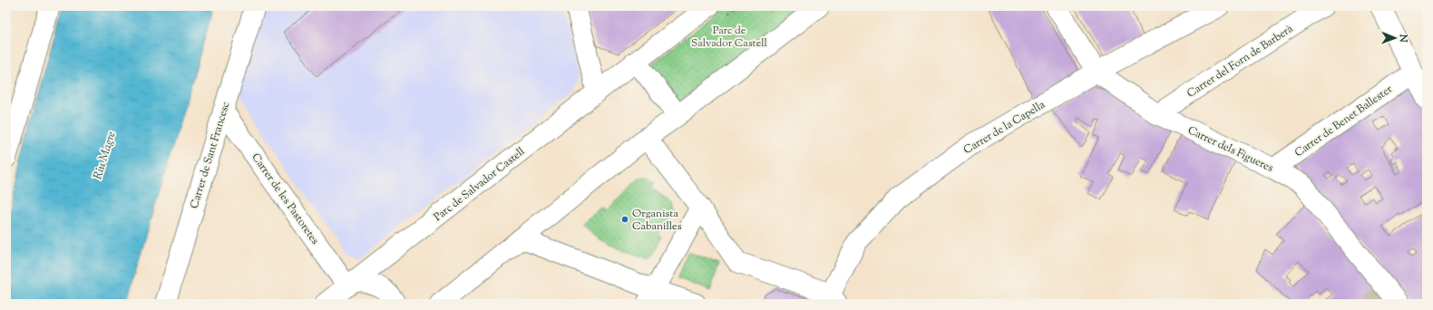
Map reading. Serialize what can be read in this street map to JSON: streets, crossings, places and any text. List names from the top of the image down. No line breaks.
{"streets":{"street":["Carrer del Forn de Barberà","Carrer de Benet Ballester","Carrer de la Capella","Carrer dels Figueres","Carrer de Sant Francesc","Parc de Salvador Castell","Carrer de les Pastoretes"]},"crossings":[["Carrer del Forn de Barberà","Carrer dels Figueres"],["Carrer de Benet Ballester","Carrer dels Figueres"],["Carrer de la Capella","Carrer dels Figueres"],["Carrer de Sant Francesc","Carrer de les Pastoretes"],["Parc de Salvador Castell","Carrer de les Pastoretes"]],"water":["Riu Magre"],"parks":["Parc de Salvador Castell"],"places":["Organista Cabanilles"],"north":"right"}
